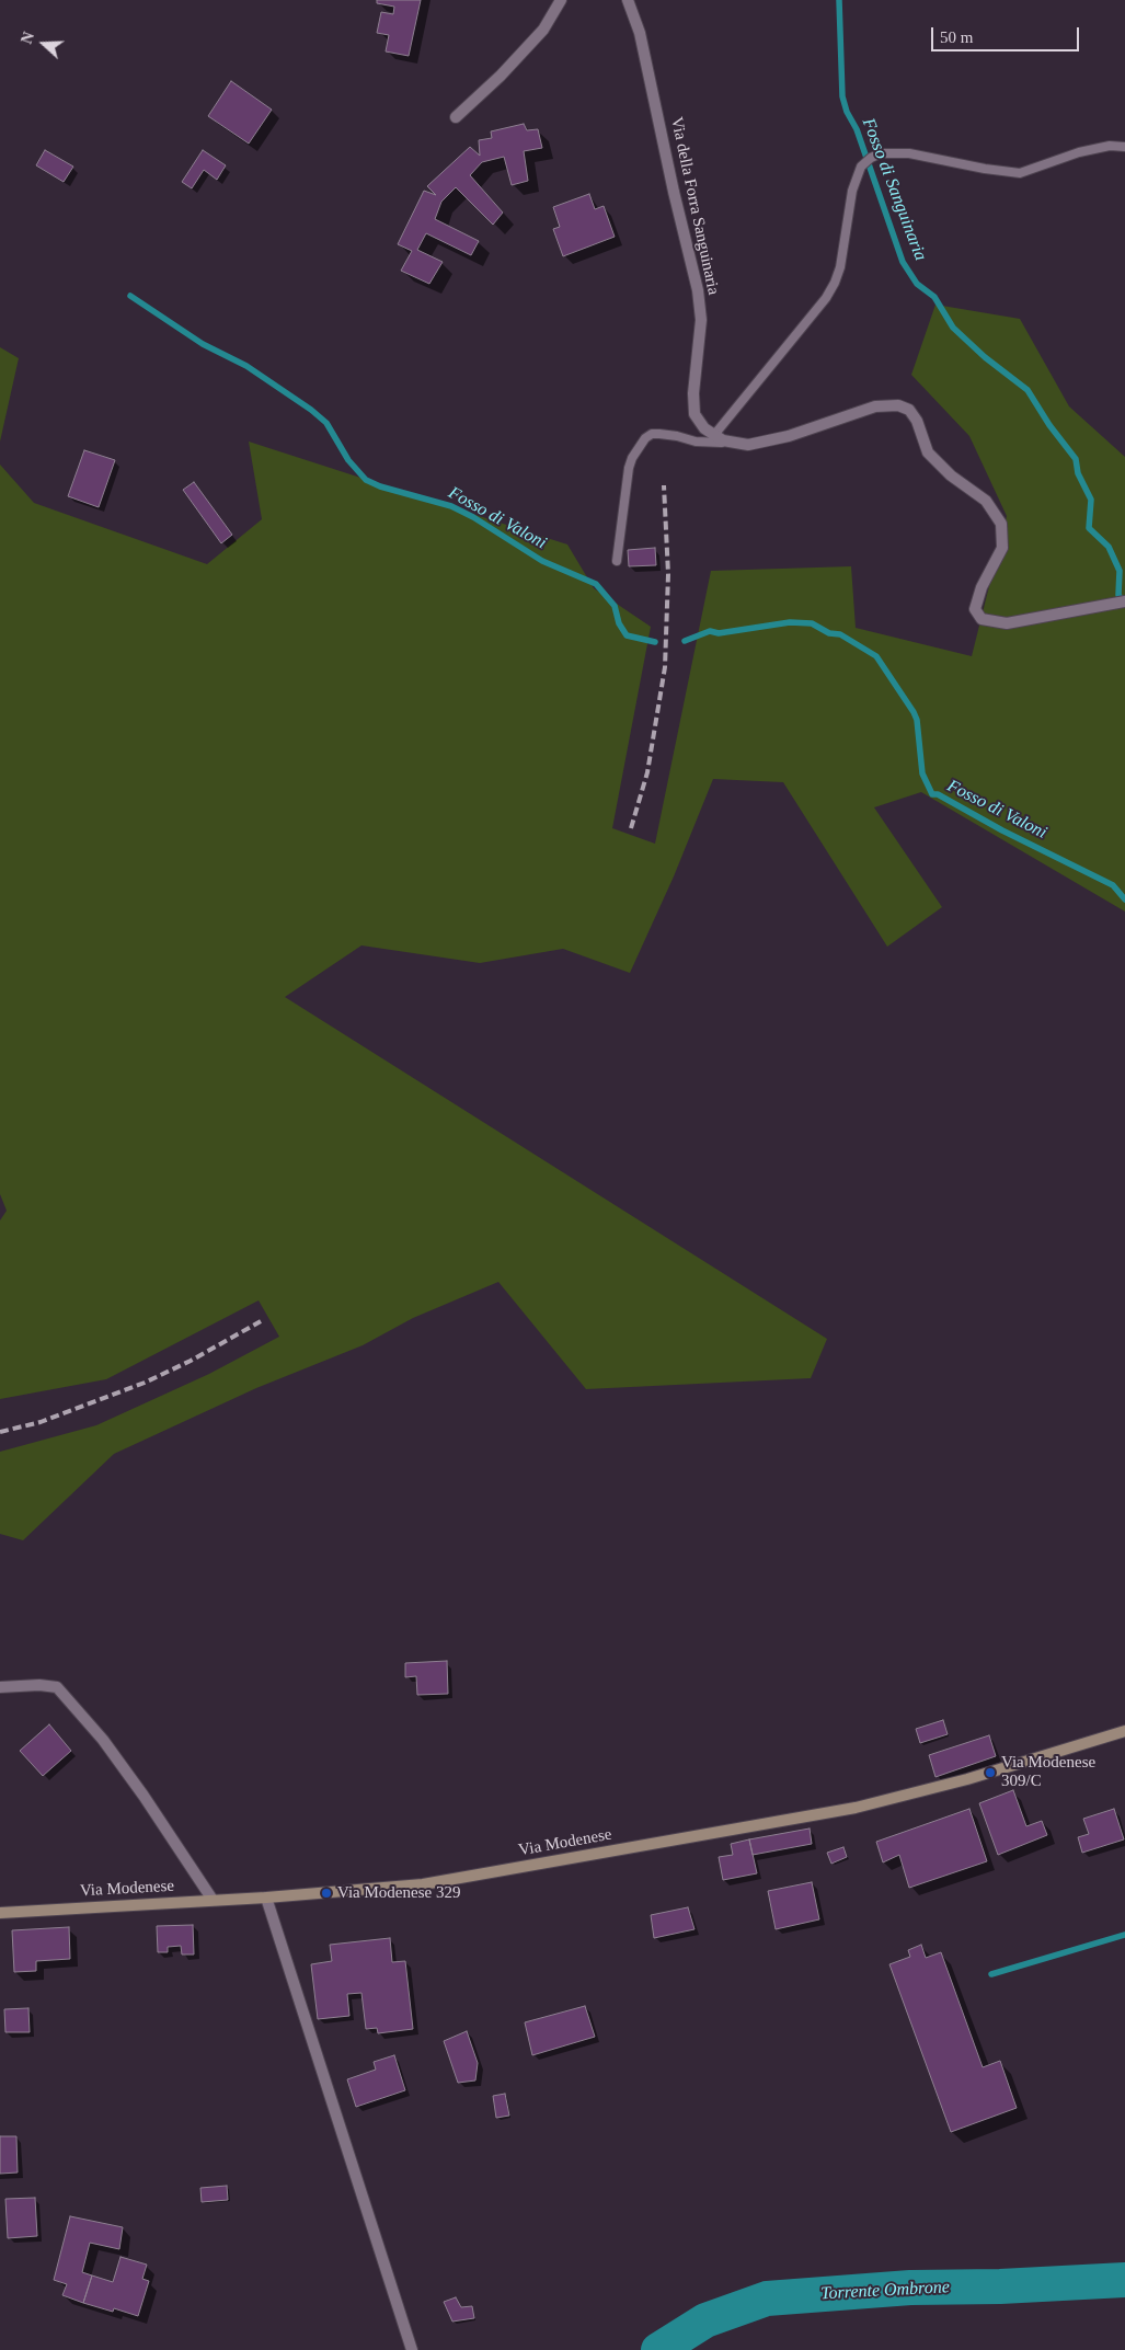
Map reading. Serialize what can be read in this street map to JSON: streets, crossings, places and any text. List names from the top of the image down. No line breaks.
{"streets":{"street":["Via della Forra Sanguinaria","Via Modenese"]},"water":["Fosso di Sanguinaria","Fosso di Valoni","Torrente Ombrone"],"places":["Via Modenese 309/C","Via Modenese 329"],"scale_bar":"50 m","north":"left"}
